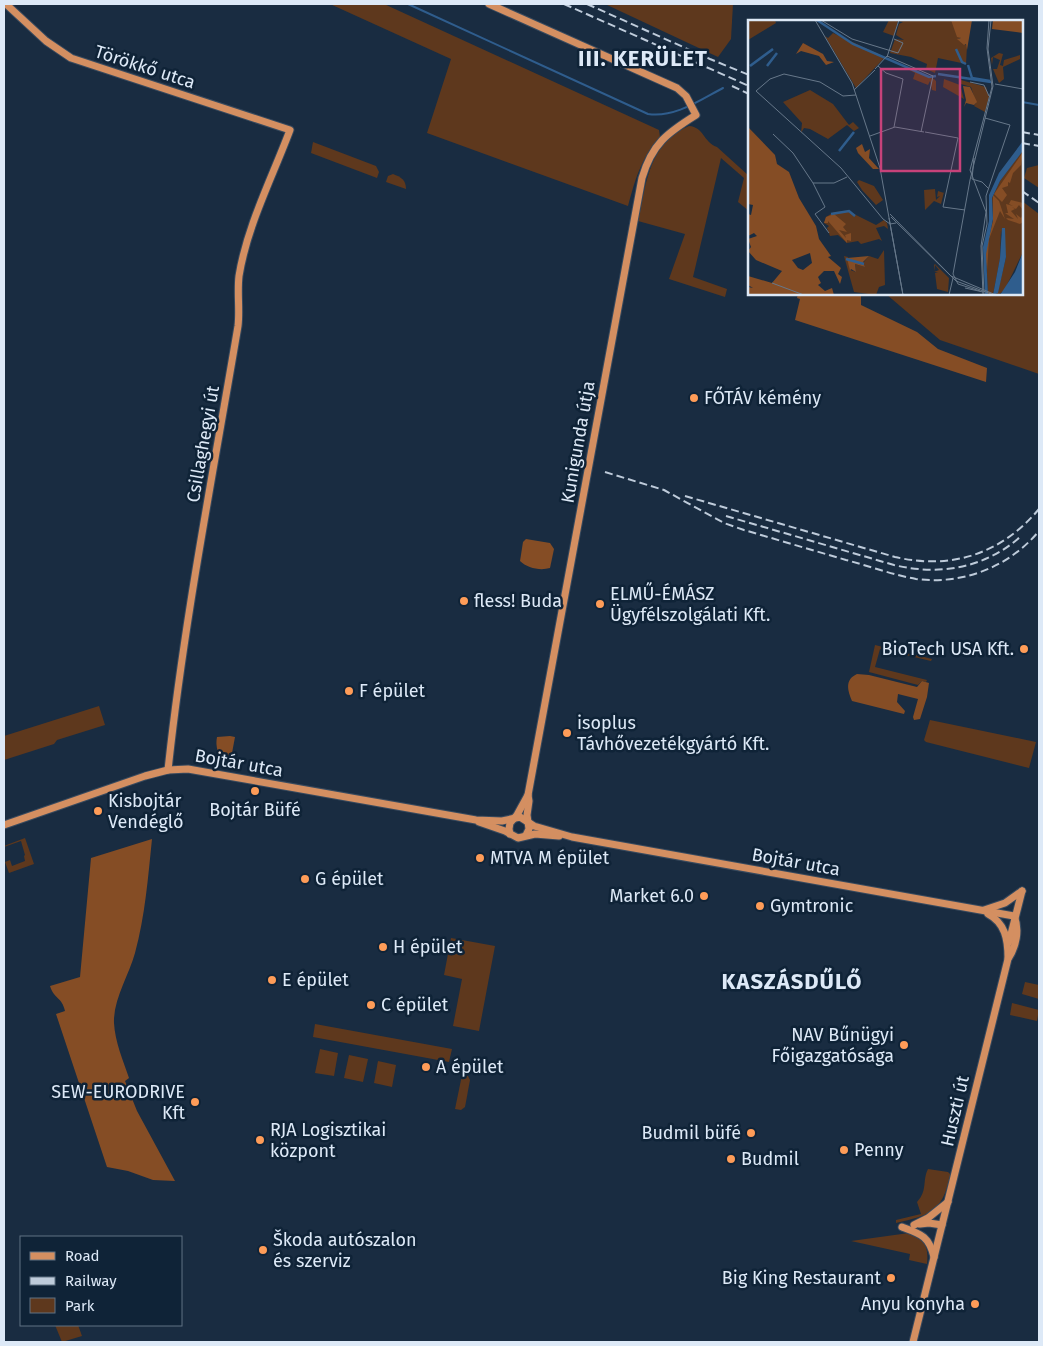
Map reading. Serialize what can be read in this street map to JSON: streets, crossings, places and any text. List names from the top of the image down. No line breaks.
{"streets":{"street":["Törökkő utca","Kunigunda útja","Csillaghegyi út","Bojtár utca","Huszti út"]},"crossings":[["Törökkő utca","Csillaghegyi út"],["Kunigunda útja","Bojtár utca"],["Csillaghegyi út","Bojtár utca"],["Bojtár utca","Huszti út"]],"districts":["III. KERÜLET","KASZÁSDŰLŐ"],"places":["FŐTÁV kémény","fless! Buda","ELMŰ-ÉMÁSZ Ügyfélszolgálati Kft.","BioTech USA Kft.","F épület","isoplus Távhővezetékgyártó Kft.","Bojtár Büfé","Kisbojtár Vendéglő","MTVA M épület","G épület","Market 6.0","Gymtronic","H épület","E épület","C épület","NAV Bűnügyi Főigazgatósága","A épület","SEW-EURODRIVE Kft","Budmil büfé","RJA Logisztikai központ","Penny","Budmil","Škoda autószalon és szerviz","Big King Restaurant","Anyu konyha"],"legend":["Road","Railway","Park"]}
